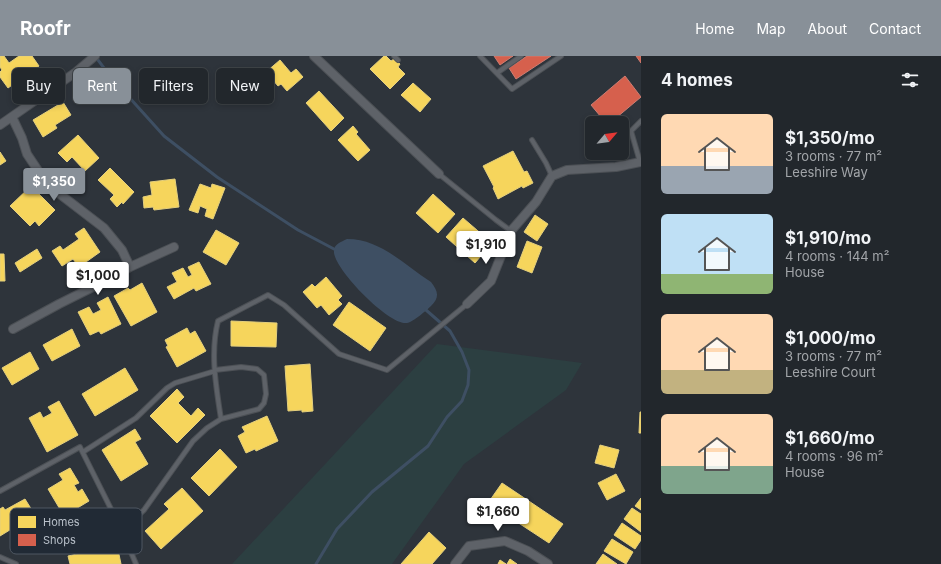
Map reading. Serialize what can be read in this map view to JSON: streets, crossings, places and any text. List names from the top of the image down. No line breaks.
{"legend":["Homes","Shops"],"north":"top right","page":{"header":"Roofr","nav":["Home","Map","About","Contact"],"heading":"4 homes","chip":["Buy","Rent","Filters","New"],"list":[{"name":"$1,350/mo","note":"3 rooms · 77 m² · Leeshire Way"},{"name":"$1,910/mo","note":"4 rooms · 144 m² · House"},{"name":"$1,000/mo","note":"3 rooms · 77 m² · Leeshire Court"},{"name":"$1,660/mo","note":"4 rooms · 96 m² · House"}],"price":["$1,350","$1,910","$1,000","$1,660"]}}
